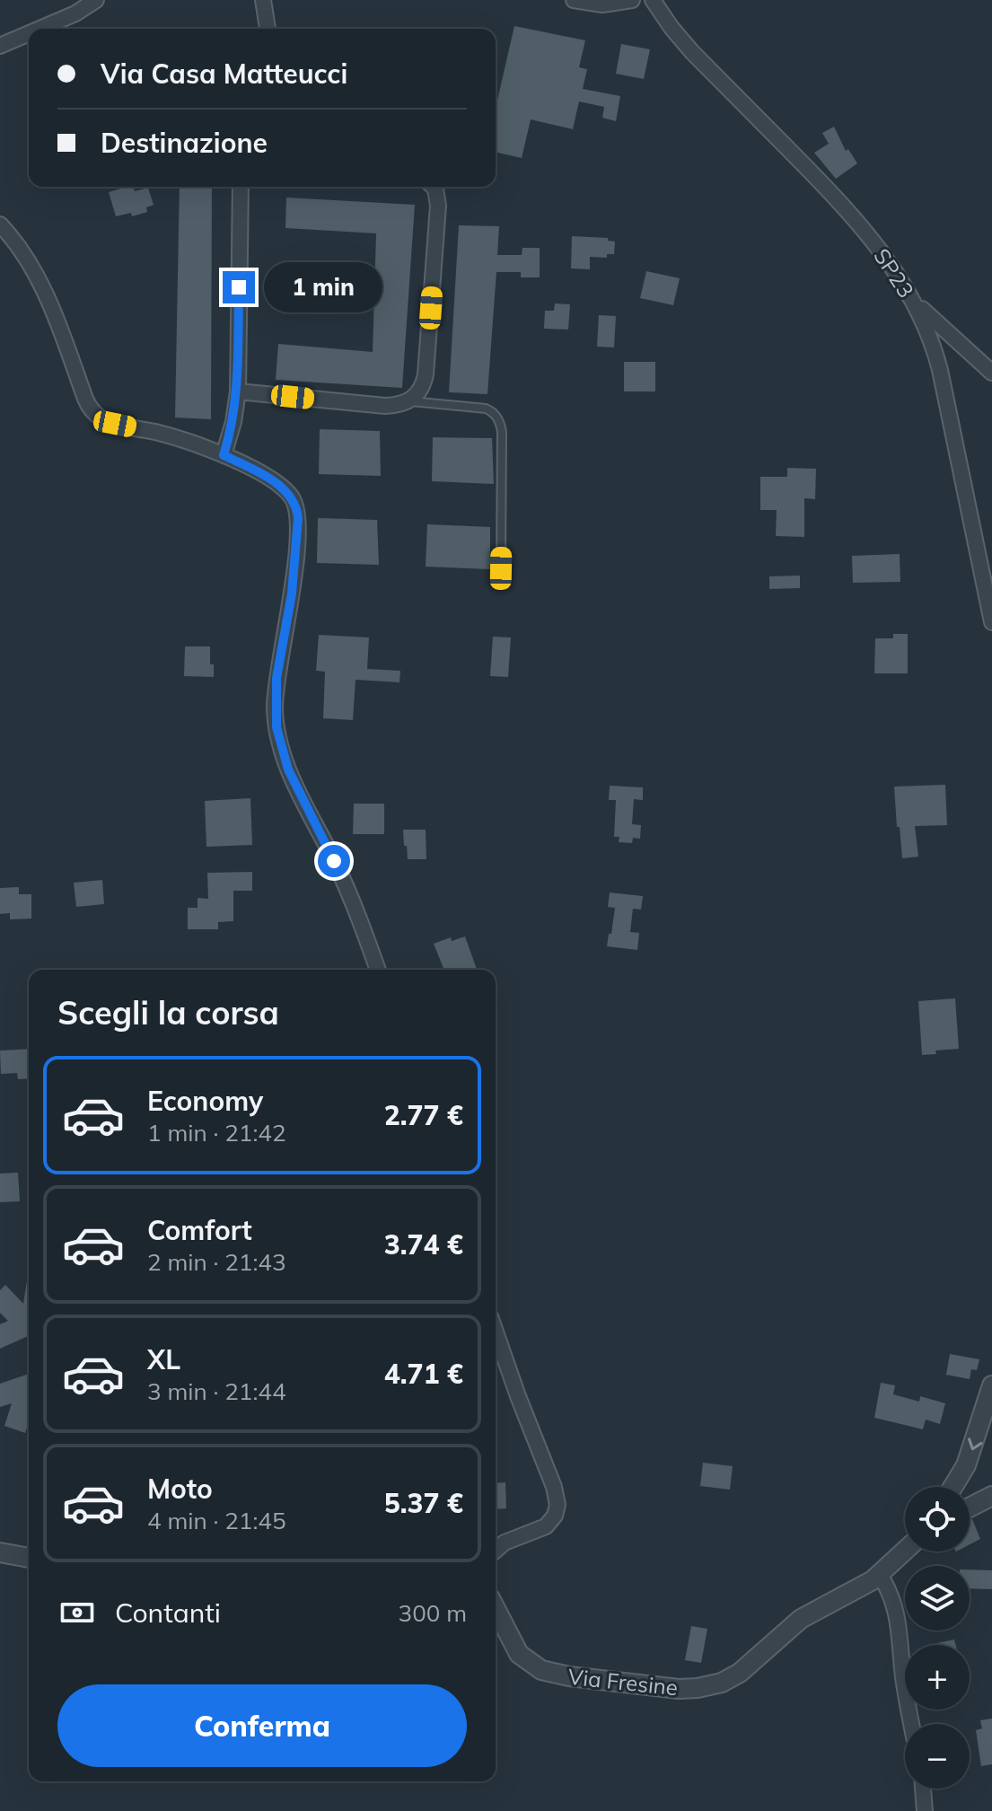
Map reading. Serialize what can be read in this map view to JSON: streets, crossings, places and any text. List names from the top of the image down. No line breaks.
{"streets":{"street":["SP23","Via Fresine"]},"page":{"banner":["Via Casa Matteucci","Destinazione"],"bubble":"1 min","heading":"Scegli la corsa","list":[{"name":"Economy","note":"1 min · 21:42","value":"2.77 €"},{"name":"Comfort","note":"2 min · 21:43","value":"3.74 €"},{"name":"XL","note":"3 min · 21:44","value":"4.71 €"},{"name":"Moto","note":"4 min · 21:45","value":"5.37 €"}],"map_buttons":["+","−"],"pay":["Contanti","300 m"],"buttons":"Conferma"}}
